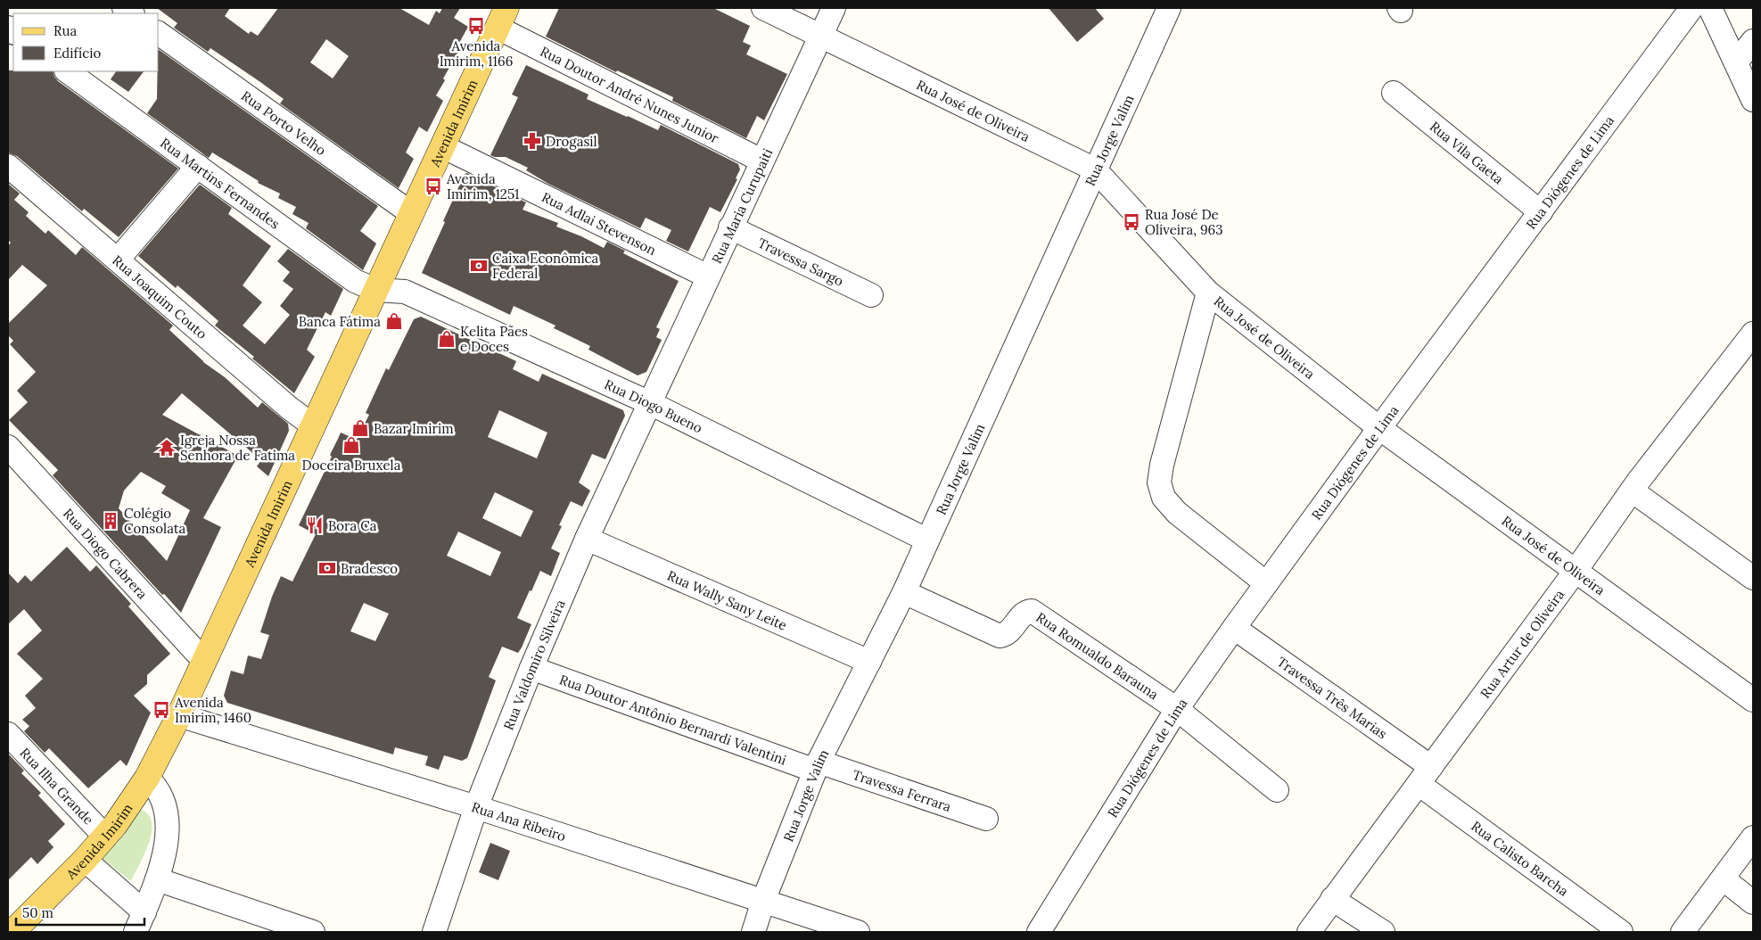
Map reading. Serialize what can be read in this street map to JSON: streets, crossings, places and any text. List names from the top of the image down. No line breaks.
{"streets":{"main road":["Avenida Imirim"],"street":["Rua Doutor André Nunes Junior","Rua José de Oliveira","Rua Porto Velho","Rua Jorge Valim","Rua Vila Gaeta","Rua Diógenes de Lima","Rua Martins Fernandes","Rua Maria Curupaiti","Rua Adlai Stevenson","Travessa Sargo","Rua Joaquim Couto","Rua Diogo Bueno","Rua Diogo Cabrera","Rua Wally Sany Leite","Rua Artur de Oliveira","Rua Romualdo Barauna","Rua Valdomiro Silveira","Travessa Três Marias","Rua Doutor Antônio Bernardi Valentini","Rua Ilha Grande","Travessa Ferrara","Rua Ana Ribeiro","Rua Calisto Barcha"]},"crossings":[["Rua Doutor André Nunes Junior","Avenida Imirim"],["Rua Doutor André Nunes Junior","Rua Maria Curupaiti"],["Rua José de Oliveira","Rua Jorge Valim"],["Rua José de Oliveira","Rua Diógenes de Lima"],["Rua José de Oliveira","Rua Maria Curupaiti"],["Rua José de Oliveira","Rua Artur de Oliveira"],["Avenida Imirim","Rua Porto Velho"],["Avenida Imirim","Rua Martins Fernandes"],["Avenida Imirim","Rua Adlai Stevenson"],["Avenida Imirim","Rua Joaquim Couto"],["Avenida Imirim","Rua Diogo Bueno"],["Avenida Imirim","Rua Diogo Cabrera"],["Avenida Imirim","Rua Ilha Grande"],["Avenida Imirim","Rua Ana Ribeiro"],["Rua Jorge Valim","Rua Diogo Bueno"],["Rua Jorge Valim","Rua Wally Sany Leite"],["Rua Jorge Valim","Rua Romualdo Barauna"],["Rua Jorge Valim","Rua Doutor Antônio Bernardi Valentini"],["Rua Jorge Valim","Travessa Ferrara"],["Rua Jorge Valim","Rua Ana Ribeiro"],["Rua Vila Gaeta","Rua Diógenes de Lima"],["Rua Diógenes de Lima","Rua Romualdo Barauna"],["Rua Diógenes de Lima","Travessa Três Marias"],["Rua Martins Fernandes","Rua Diogo Bueno"],["Rua Maria Curupaiti","Rua Adlai Stevenson"],["Rua Maria Curupaiti","Travessa Sargo"],["Rua Maria Curupaiti","Rua Diogo Bueno"],["Rua Maria Curupaiti","Rua Valdomiro Silveira"],["Rua Diogo Bueno","Rua Valdomiro Silveira"],["Rua Wally Sany Leite","Rua Valdomiro Silveira"],["Rua Artur de Oliveira","Travessa Três Marias"],["Rua Artur de Oliveira","Rua Calisto Barcha"],["Rua Valdomiro Silveira","Rua Doutor Antônio Bernardi Valentini"],["Rua Valdomiro Silveira","Rua Ana Ribeiro"],["Travessa Três Marias","Rua Calisto Barcha"],["Rua Doutor Antônio Bernardi Valentini","Travessa Ferrara"]],"places":{"bus stop":["Avenida Imirim, 1166","Avenida Imirim, 1251","Rua José De Oliveira, 963","Avenida Imirim, 1460"],"pharmacy":["Drogasil"],"bank":["Caixa Econômica Federal","Bradesco"],"shop":["Banca Fátima","Kelita Pães e Doces","Bazar Imirim","Doceira Bruxela"],"temple":["Igreja Nossa Senhora de Fatima"],"building":["Colégio Consolata"],"restaurant":["Bora Ca"]},"legend":["Rua","Edifício"],"scale_bar":"50 m"}
